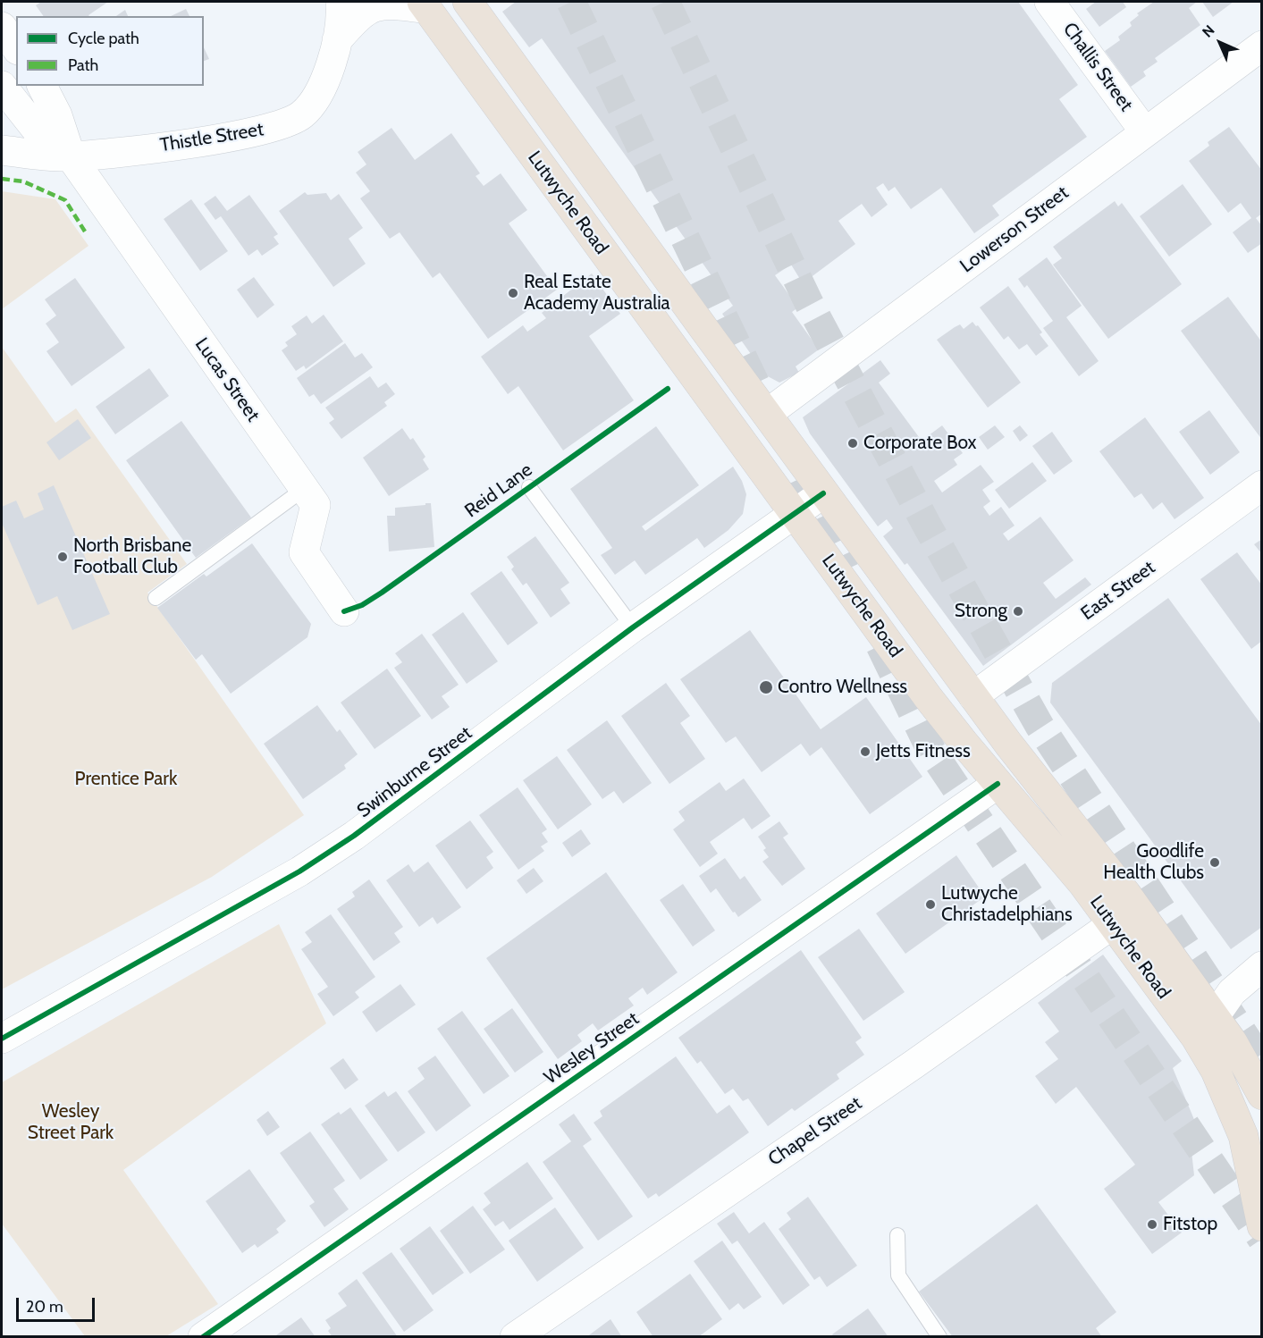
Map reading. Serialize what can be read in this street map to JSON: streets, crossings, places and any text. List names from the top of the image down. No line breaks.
{"streets":{"highway":["Lutwyche Road"],"street":["Challis Street","Thistle Street","Lowerson Street","Lucas Street","East Street","Swinburne Street","Wesley Street","Chapel Street"],"lane":["Reid Lane"]},"crossings":[["Challis Street","Lowerson Street"],["Thistle Street","Lucas Street"],["Lutwyche Road","Lowerson Street"],["Lutwyche Road","East Street"],["Lutwyche Road","Swinburne Street"],["Lutwyche Road","Wesley Street"],["Lutwyche Road","Chapel Street"],["Reid Lane","Swinburne Street"]],"parks":["Prentice Park","Wesley Street Park"],"places":["Real Estate Academy Australia","Corporate Box","North Brisbane Football Club","Strong","Contro Wellness","Jetts Fitness","Goodlife Health Clubs","Lutwyche Christadelphians","Fitstop"],"legend":["Cycle path","Path"],"scale_bar":"20 m","north":"top left"}
